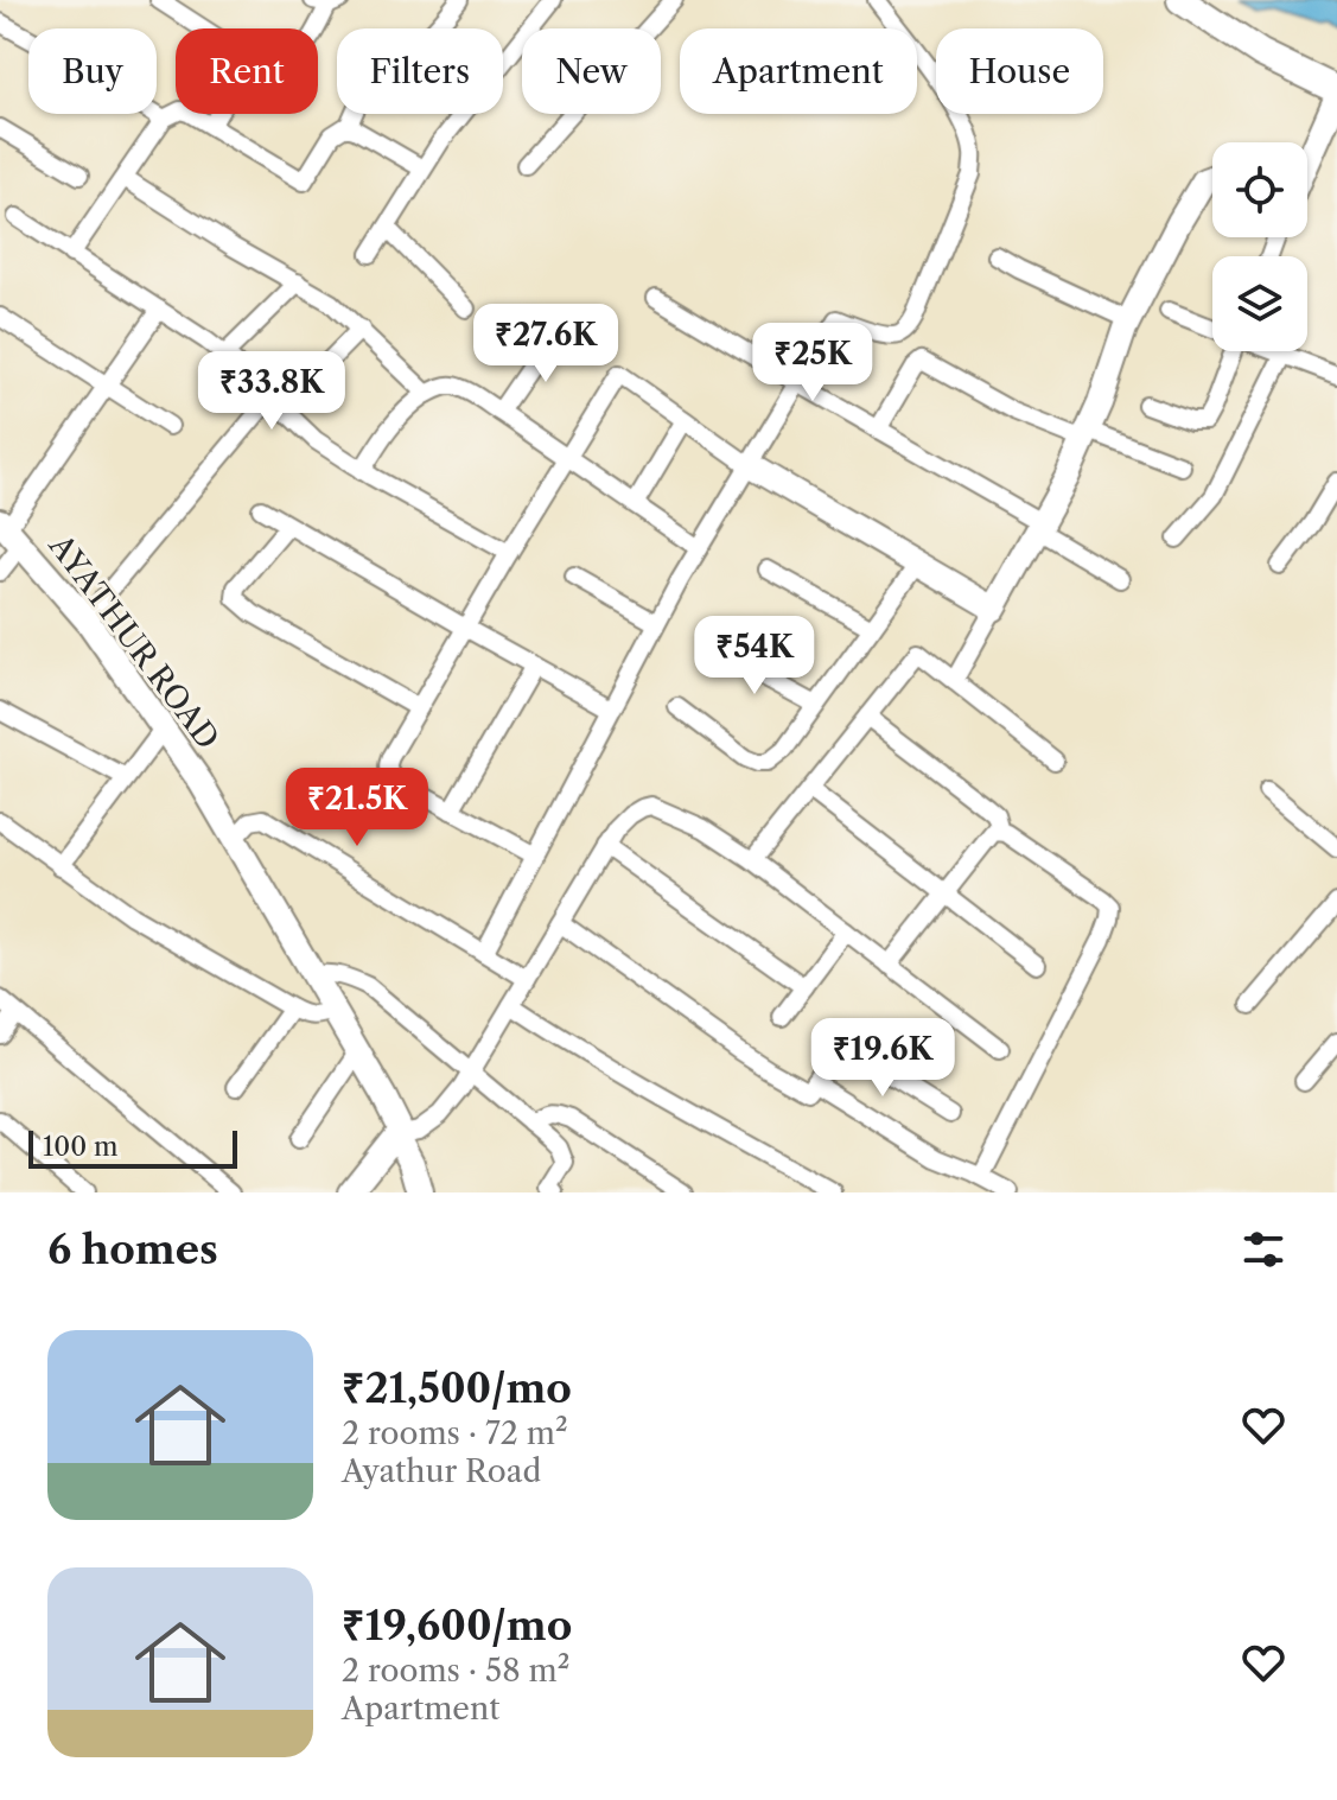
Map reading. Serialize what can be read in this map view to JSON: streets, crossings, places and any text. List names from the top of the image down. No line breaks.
{"streets":{"street":["AYATHUR ROAD"]},"scale_bar":"100 m","page":{"chip":["Buy","Rent","Filters","New","Apartment","House"],"price":["₹27.6K","₹25K","₹33.8K","₹54K","₹21.5K","₹19.6K"],"scale":"100 m","heading":"6 homes","list":[{"name":"₹21,500/mo","note":"2 rooms · 72 m² · Ayathur Road"},{"name":"₹19,600/mo","note":"2 rooms · 58 m² · Apartment"}]}}
